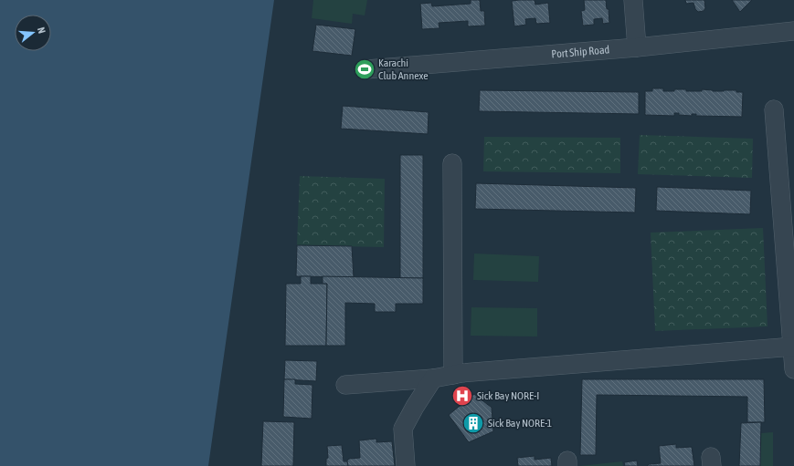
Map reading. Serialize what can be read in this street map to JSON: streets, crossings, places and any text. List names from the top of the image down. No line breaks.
{"streets":{"street":["Port Ship Road"]},"places":{"sports":["Karachi Club Annexe"],"hospital":["Sick Bay NORE-I"],"building":["Sick Bay NORE-1"]},"north":"right"}
